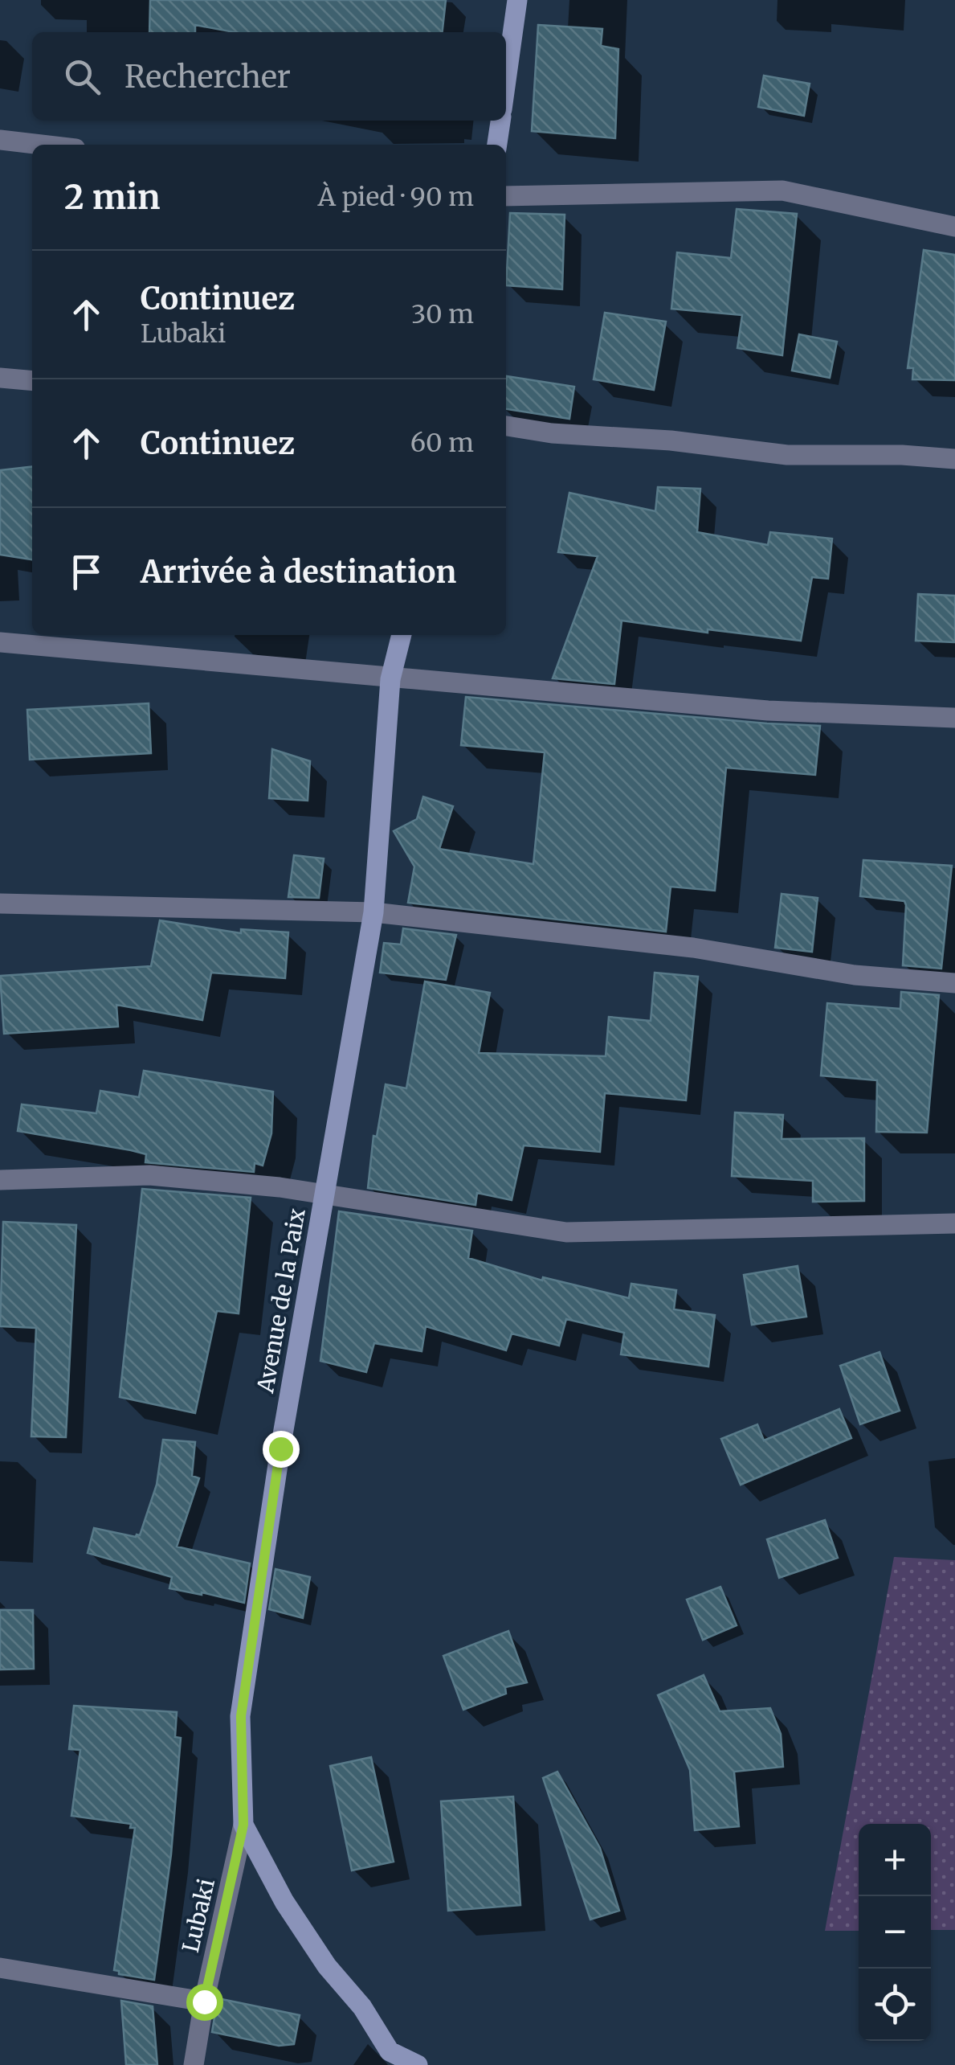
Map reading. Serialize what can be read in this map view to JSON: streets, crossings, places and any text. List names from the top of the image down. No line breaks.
{"streets":{"street":["Avenue de la Paix","Lubaki"]},"crossings":[["Avenue de la Paix","Lubaki"]],"page":{"search":"Rechercher","heading":["2 min","À pied · 90 m"],"list":[["Continuez","Lubaki","30 m"],["Continuez","60 m"],"Arrivée à destination"],"map_buttons":["+","−"]}}
